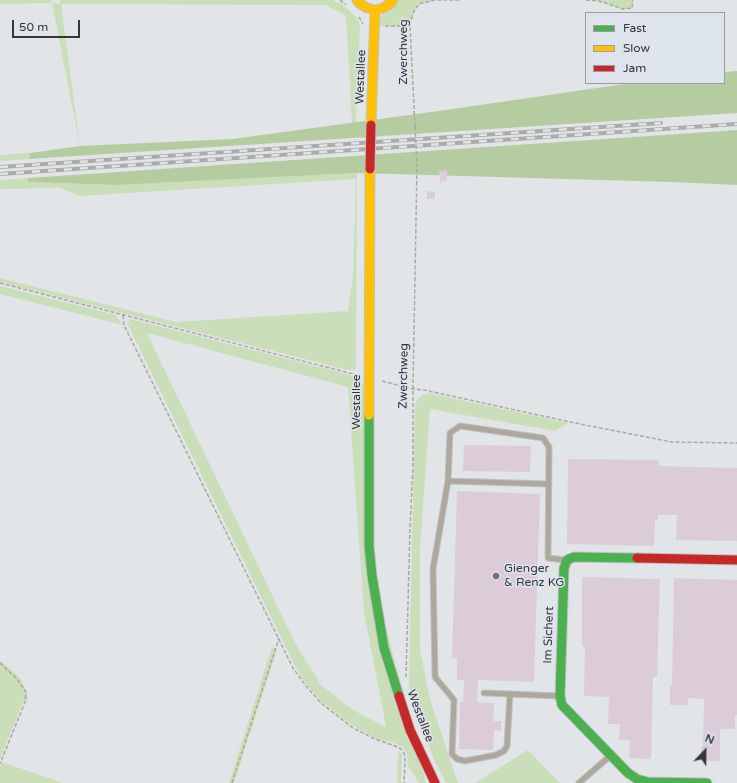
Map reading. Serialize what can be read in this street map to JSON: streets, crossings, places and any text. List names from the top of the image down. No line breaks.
{"streets":{"main road":["Westallee","Im Sichert"],"path":["Zwerchweg"]},"places":["Gienger & Renz KG"],"legend":["Fast","Slow","Jam"],"scale_bar":"50 m","north":"top"}
